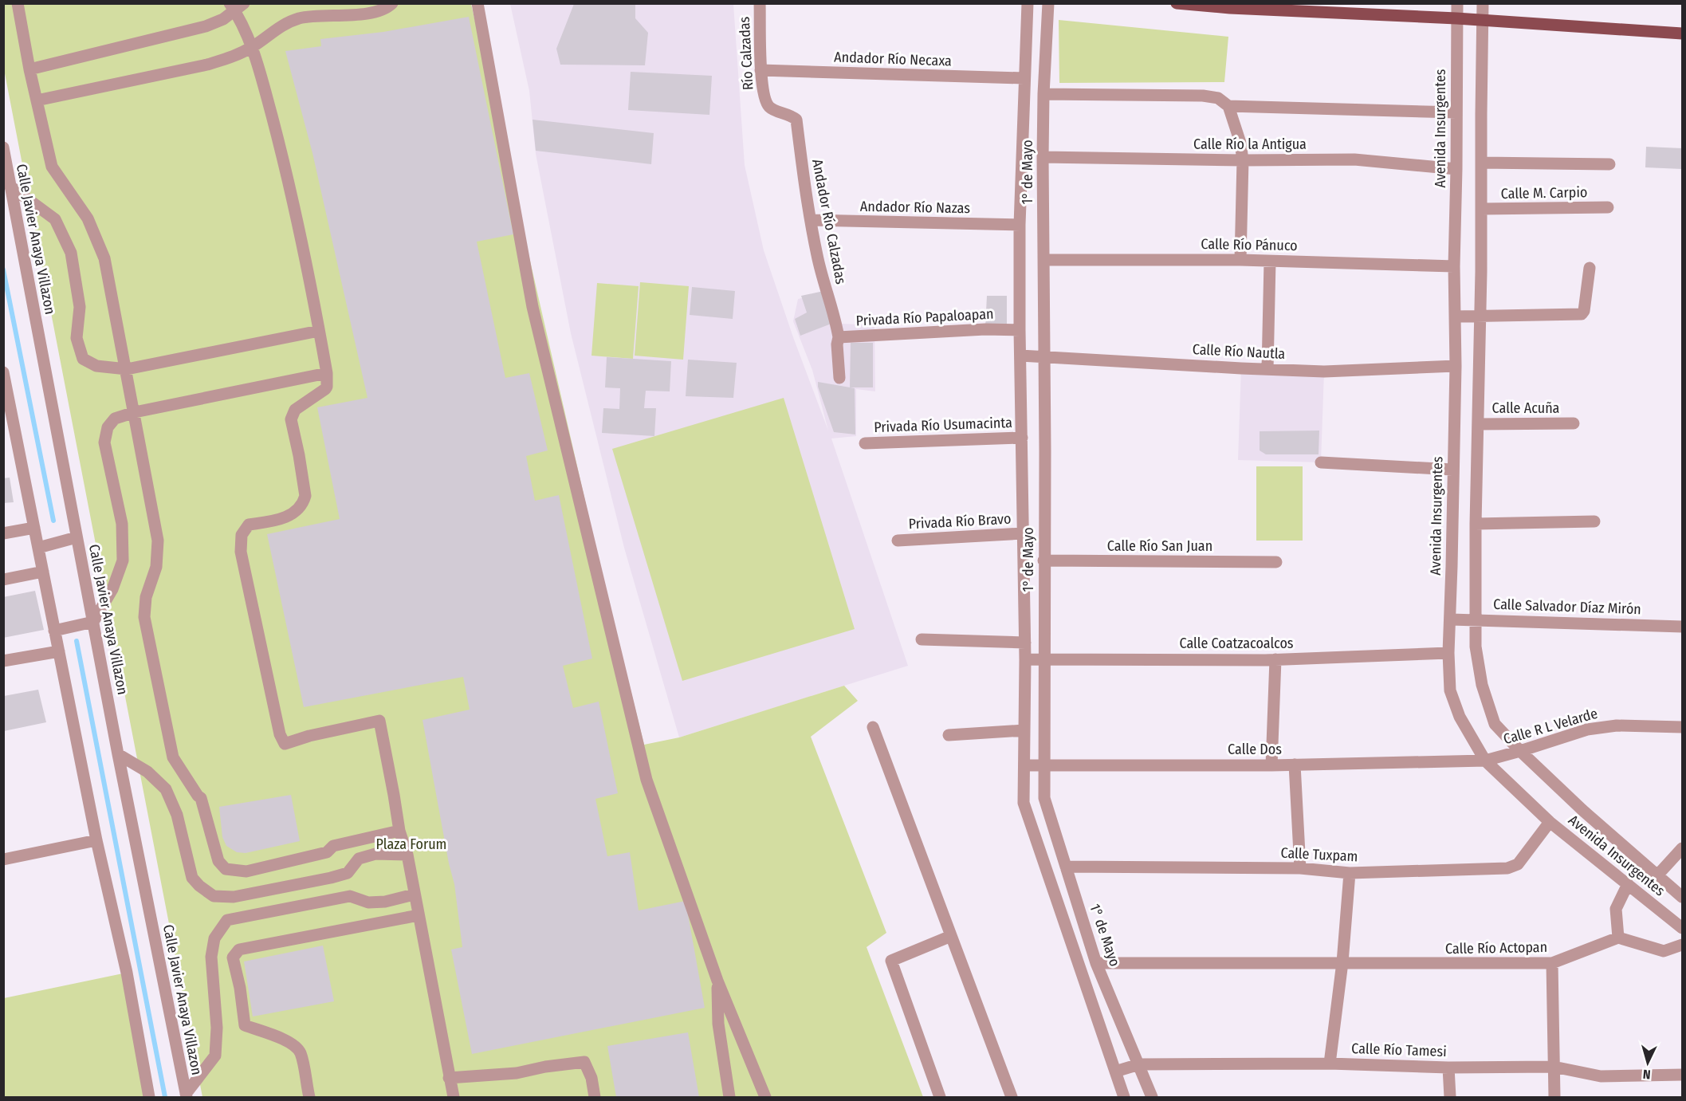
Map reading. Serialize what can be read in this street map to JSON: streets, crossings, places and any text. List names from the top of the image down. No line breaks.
{"streets":{"street":["Río Calzadas","Andador Río Necaxa","Avenida Insurgentes","Calle Río la Antigua","1° de Mayo","Calle M. Carpio","Andador Río Nazas","Andador Río Calzadas","Calle Javier Anaya Villazon","Calle Río Pánuco","Privada Río Papaloapan","Calle Río Nautla","Calle Acuña","Privada Río Usumacinta","Privada Río Bravo","Calle Río San Juan","Calle Salvador Díaz Mirón","Calle Coatzacoalcos","Calle R L Velarde","Calle Dos","Calle Tuxpam","Calle Río Actopan","Calle Río Tamesi"]},"crossings":[["Río Calzadas","Andador Río Necaxa"],["Río Calzadas","Andador Río Calzadas"],["Andador Río Necaxa","1° de Mayo"],["Avenida Insurgentes","Calle Río la Antigua"],["Avenida Insurgentes","Calle M. Carpio"],["Avenida Insurgentes","Calle Río Pánuco"],["Avenida Insurgentes","Calle Río Nautla"],["Avenida Insurgentes","Calle Acuña"],["Avenida Insurgentes","Calle Salvador Díaz Mirón"],["Avenida Insurgentes","Calle Coatzacoalcos"],["Avenida Insurgentes","Calle R L Velarde"],["Avenida Insurgentes","Calle Dos"],["Avenida Insurgentes","Calle Tuxpam"],["Calle Río la Antigua","1° de Mayo"],["1° de Mayo","Andador Río Nazas"],["1° de Mayo","Calle Río Pánuco"],["1° de Mayo","Privada Río Papaloapan"],["1° de Mayo","Calle Río Nautla"],["1° de Mayo","Privada Río Usumacinta"],["1° de Mayo","Privada Río Bravo"],["1° de Mayo","Calle Río San Juan"],["1° de Mayo","Calle Coatzacoalcos"],["1° de Mayo","Calle Dos"],["1° de Mayo","Calle Tuxpam"],["1° de Mayo","Calle Río Tamesi"],["Andador Río Nazas","Andador Río Calzadas"],["Andador Río Calzadas","Privada Río Papaloapan"],["Calle R L Velarde","Calle Dos"]],"parks":["Plaza Forum"],"north":"bottom"}
